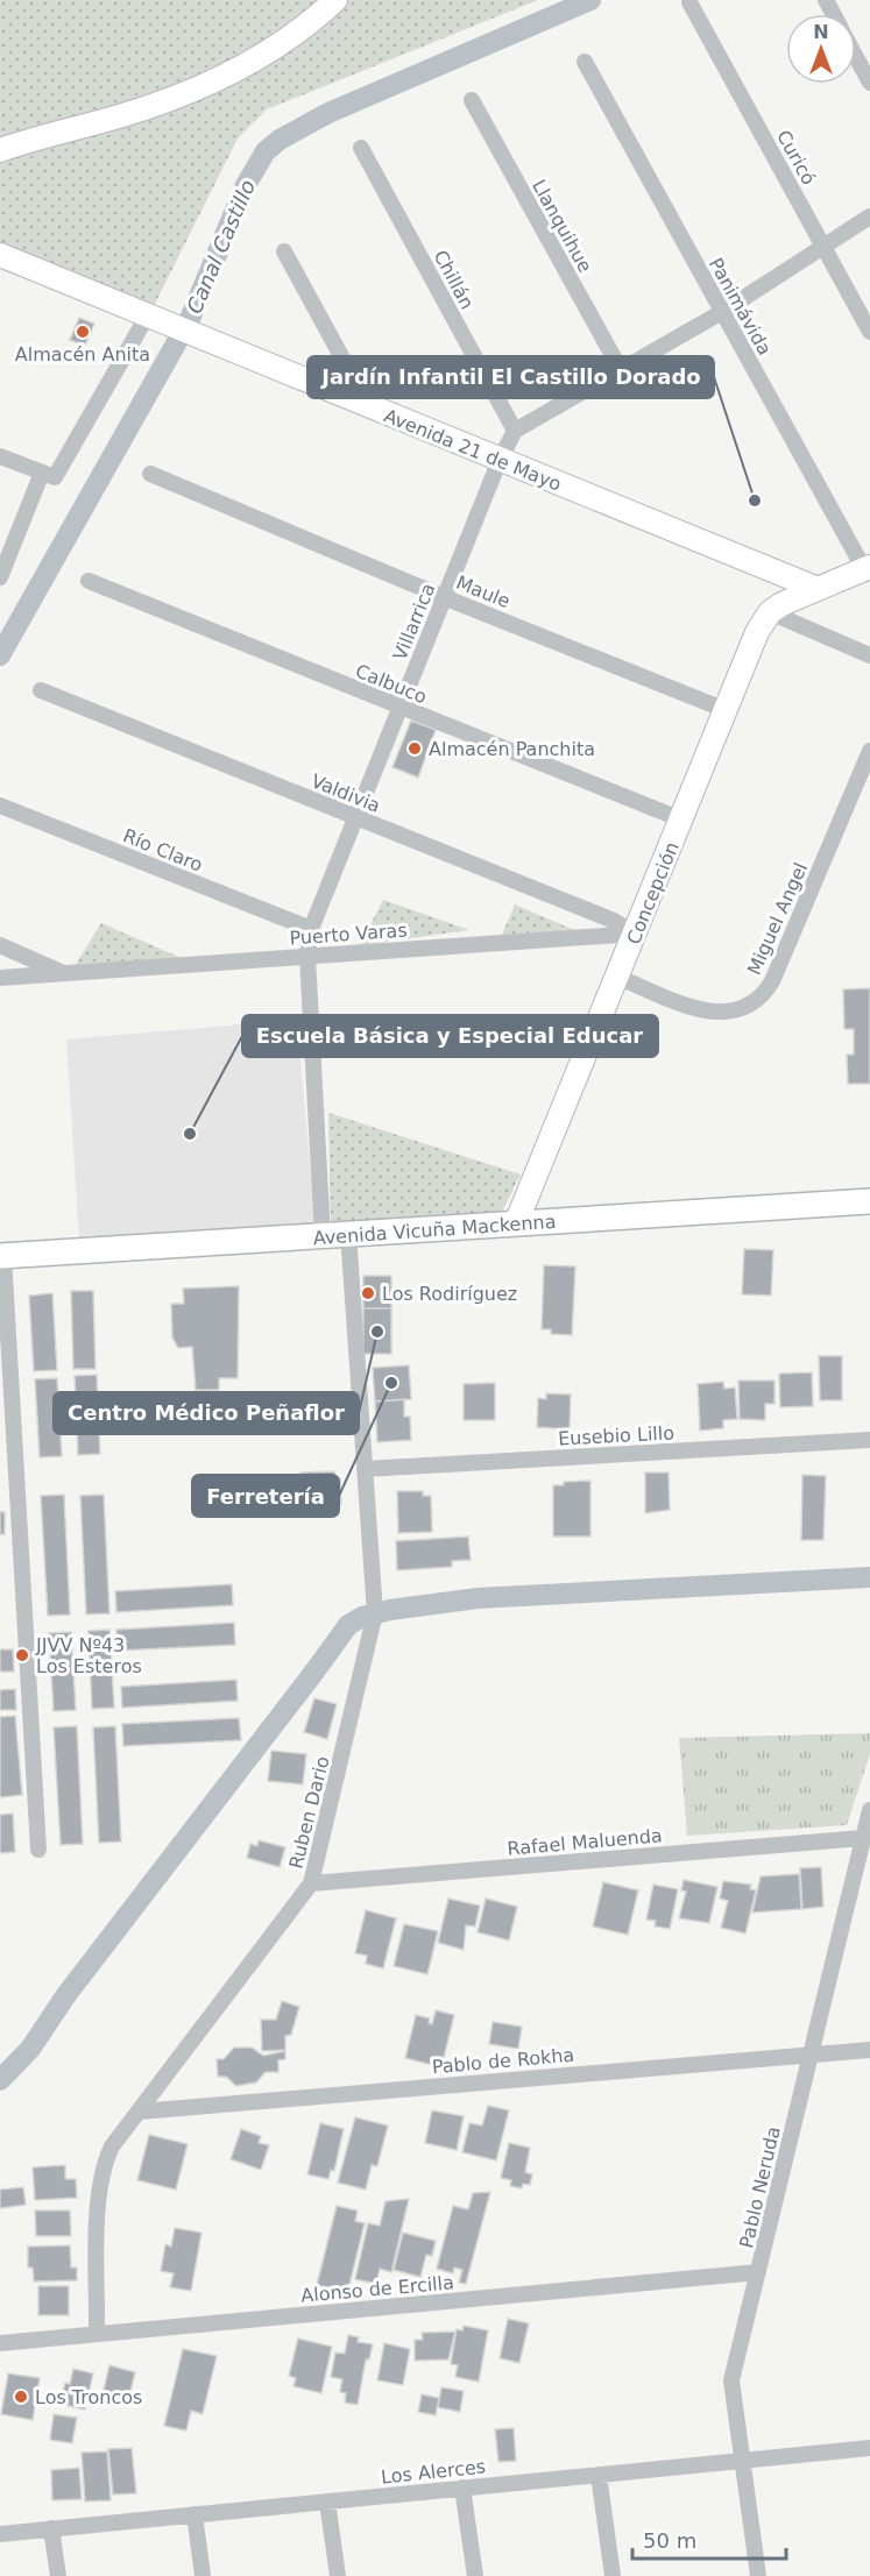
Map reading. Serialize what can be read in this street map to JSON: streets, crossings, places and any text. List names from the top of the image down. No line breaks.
{"streets":{"main road":["Avenida Vicuña Mackenna"],"street":["Curicó","Llanquihue","Chillán","Panimávida","Avenida 21 de Mayo","Maule","Villarrica","Calbuco","Valdivia","Río Claro","Concepción","Miguel Angel","Puerto Varas","Eusebio Lillo","Ruben Dario","Rafael Maluenda","Pablo de Rokha","Pablo Neruda","Alonso de Ercilla","Los Alerces"]},"crossings":[["Chillán","Villarrica"],["Avenida 21 de Mayo","Villarrica"],["Maule","Villarrica"],["Maule","Concepción"],["Villarrica","Calbuco"],["Villarrica","Valdivia"],["Villarrica","Río Claro"],["Villarrica","Puerto Varas"],["Villarrica","Avenida Vicuña Mackenna"],["Calbuco","Concepción"],["Valdivia","Concepción"],["Valdivia","Puerto Varas"],["Concepción","Miguel Angel"],["Concepción","Puerto Varas"],["Concepción","Avenida Vicuña Mackenna"],["Avenida Vicuña Mackenna","Ruben Dario"],["Eusebio Lillo","Ruben Dario"],["Ruben Dario","Rafael Maluenda"],["Ruben Dario","Pablo de Rokha"],["Ruben Dario","Alonso de Ercilla"],["Rafael Maluenda","Pablo Neruda"],["Pablo de Rokha","Pablo Neruda"],["Pablo Neruda","Alonso de Ercilla"],["Pablo Neruda","Los Alerces"]],"water":["Canal Castillo"],"places":["Almacén Anita","Jardín Infantil El Castillo Dorado","Almacén Panchita","Escuela Básica y Especial Educar","Los Rodiríguez","Centro Médico Peñaflor","Ferretería","JJVV Nº43 Los Esteros","Los Troncos"],"scale_bar":"50 m","north":"top"}
